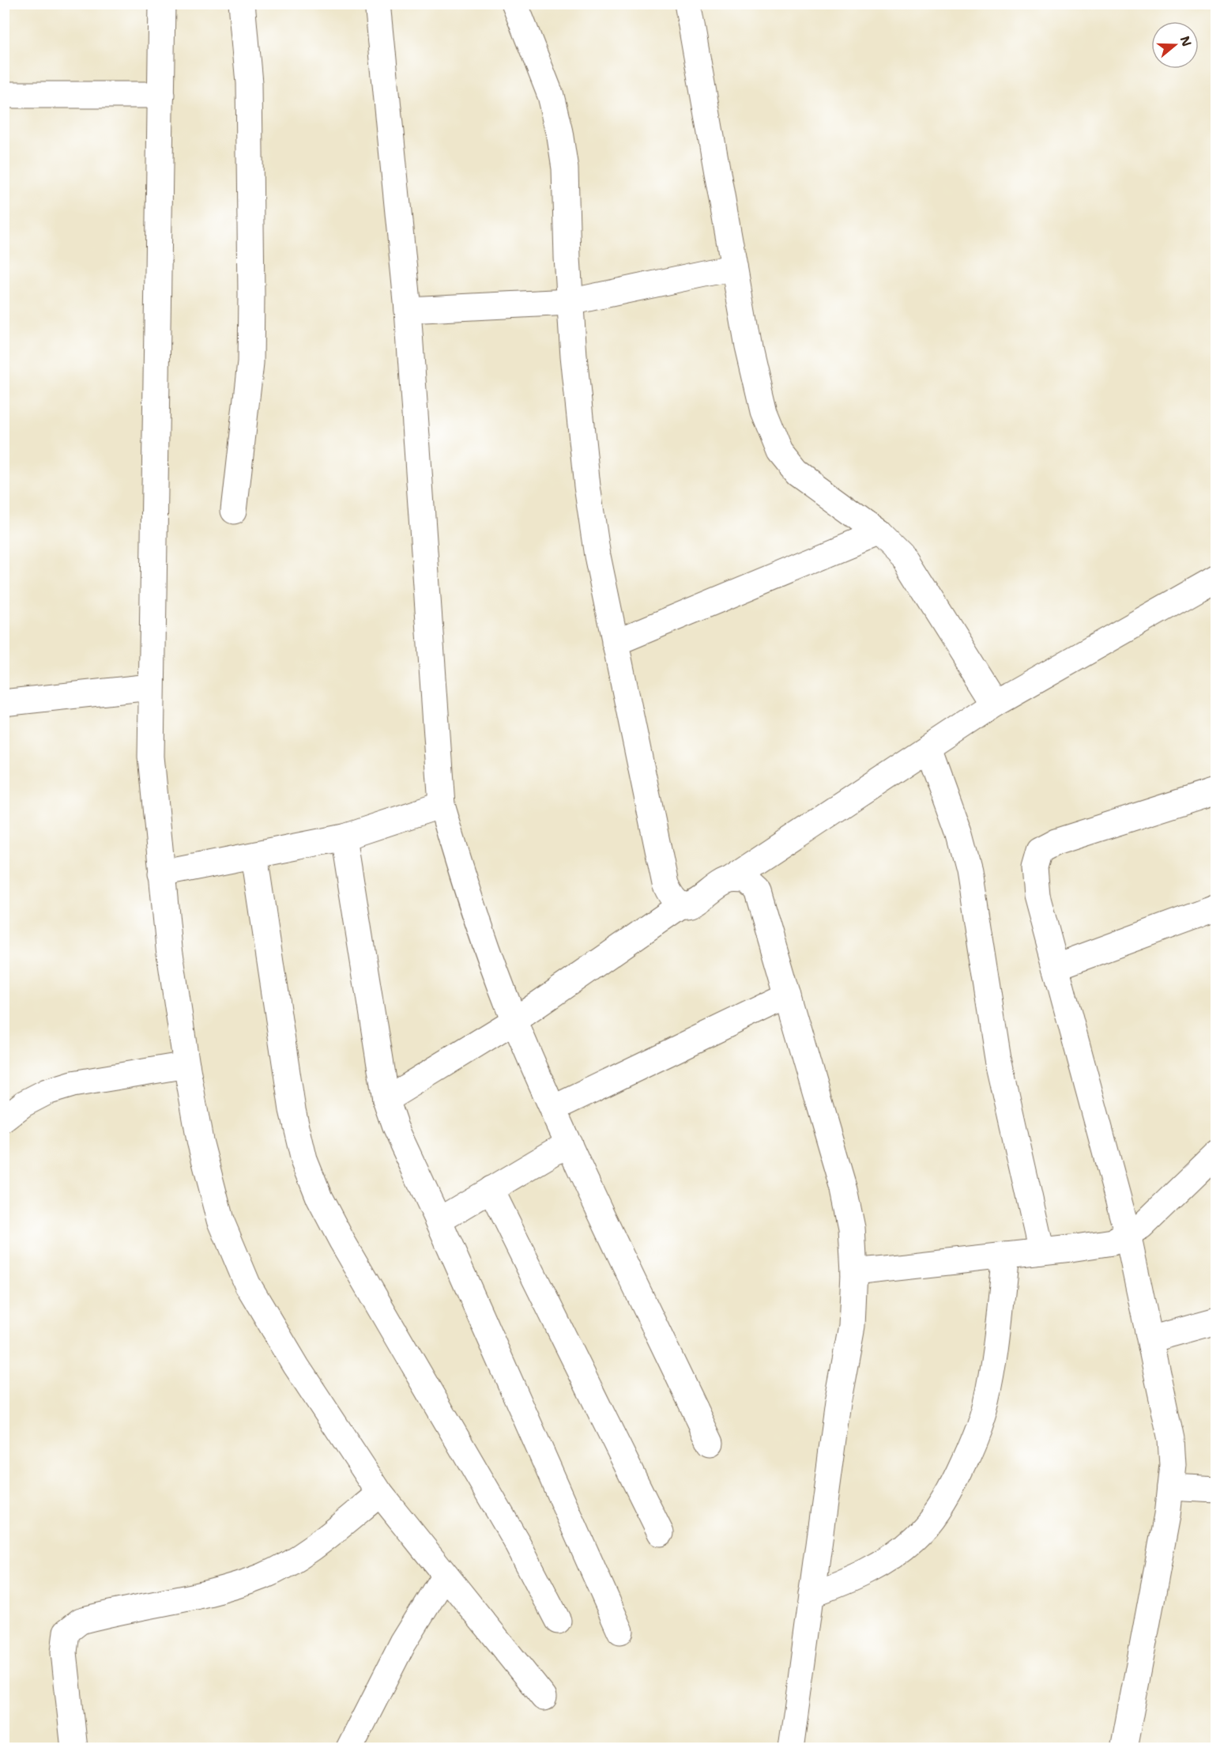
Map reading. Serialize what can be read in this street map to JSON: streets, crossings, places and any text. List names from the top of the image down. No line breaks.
{"north":"right"}
